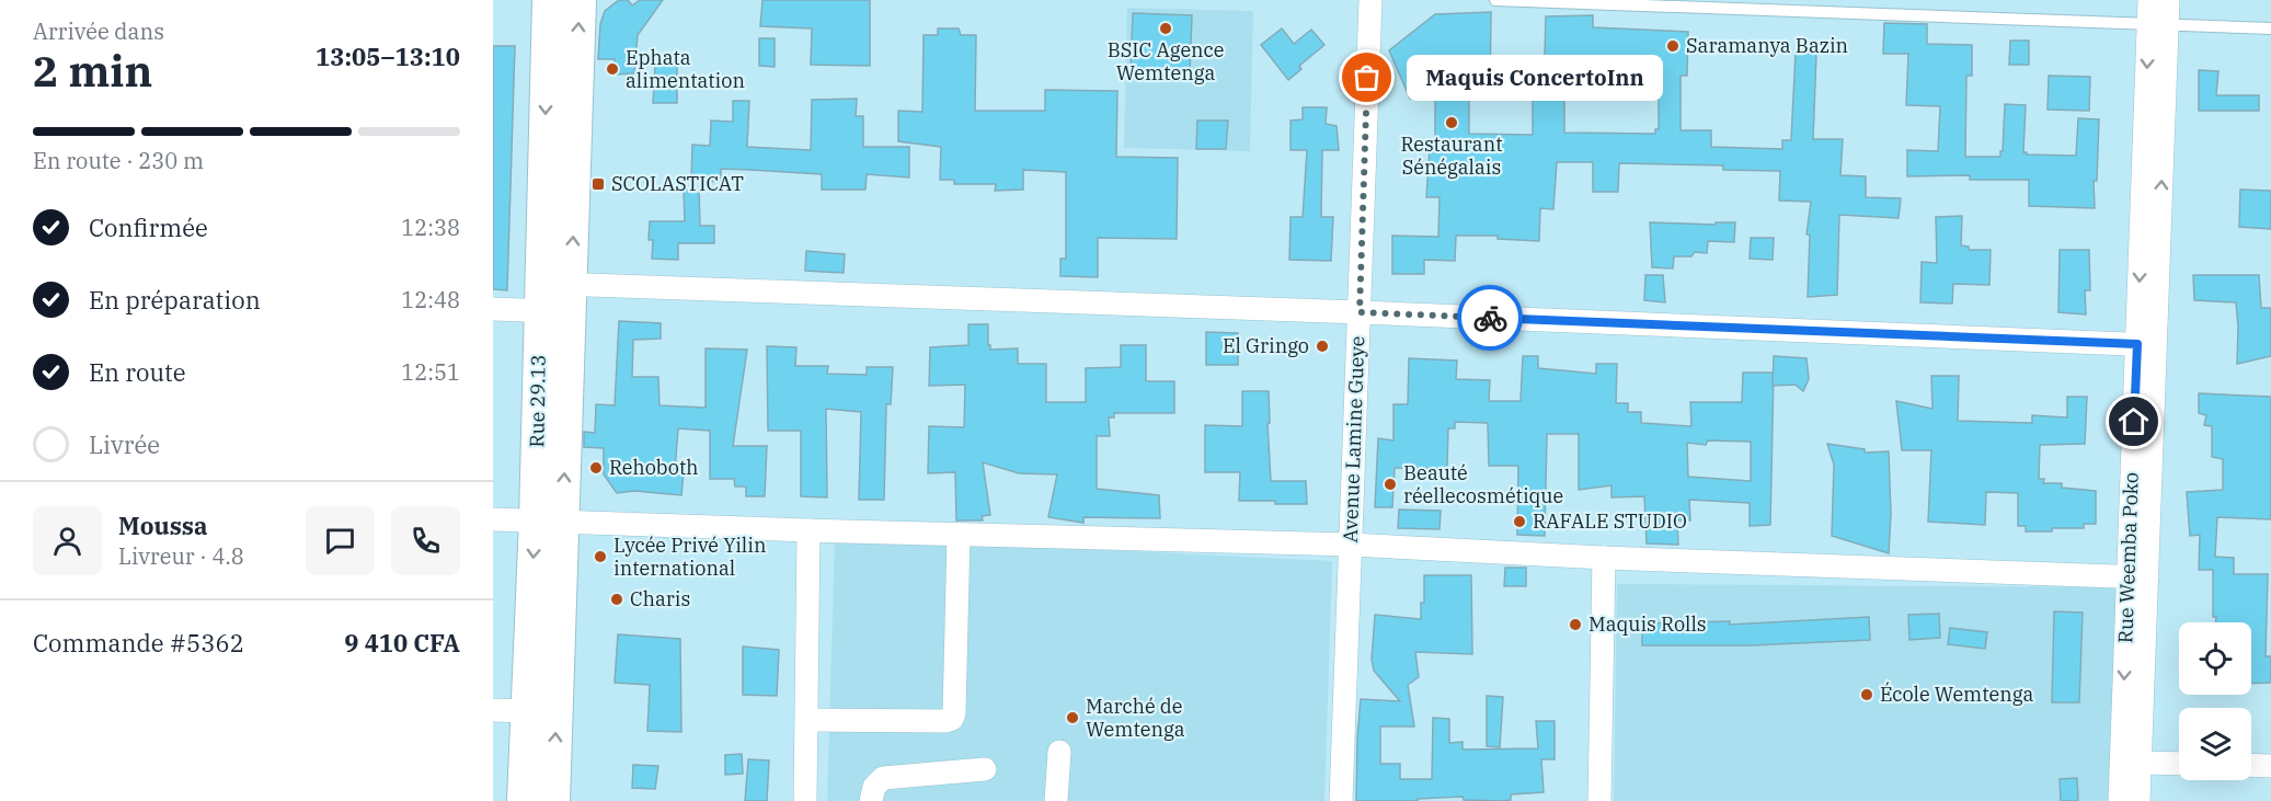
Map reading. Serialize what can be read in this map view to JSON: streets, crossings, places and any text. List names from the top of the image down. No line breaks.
{"streets":{"street":["Avenue Lamine Gueye","Rue Weemba Poko"]},"places":{"other":["BSIC Agence Wemtenga","Saramanya Bazin","Ephata alimentation","Maquis ConcertoInn","Restaurant Sénégalais","El Gringo","Rehoboth","Beauté réellecosmétique","RAFALE STUDIO","Lycée Privé Yilin international","Charis","Maquis Rolls","École Wemtenga","Marché de Wemtenga"],"transit":["SCOLASTICAT"]},"page":{"heading":["2 min","Arrivée dans","13:05–13:10"],"panel":["Moussa","Livreur · 4.8","Commande #5362","9 410 CFA"],"bubble":"Maquis ConcertoInn","bar":"En route · 230 m","list":[["Confirmée","12:38"],["En préparation","12:48"],["En route","12:51"],"Livrée"]}}
